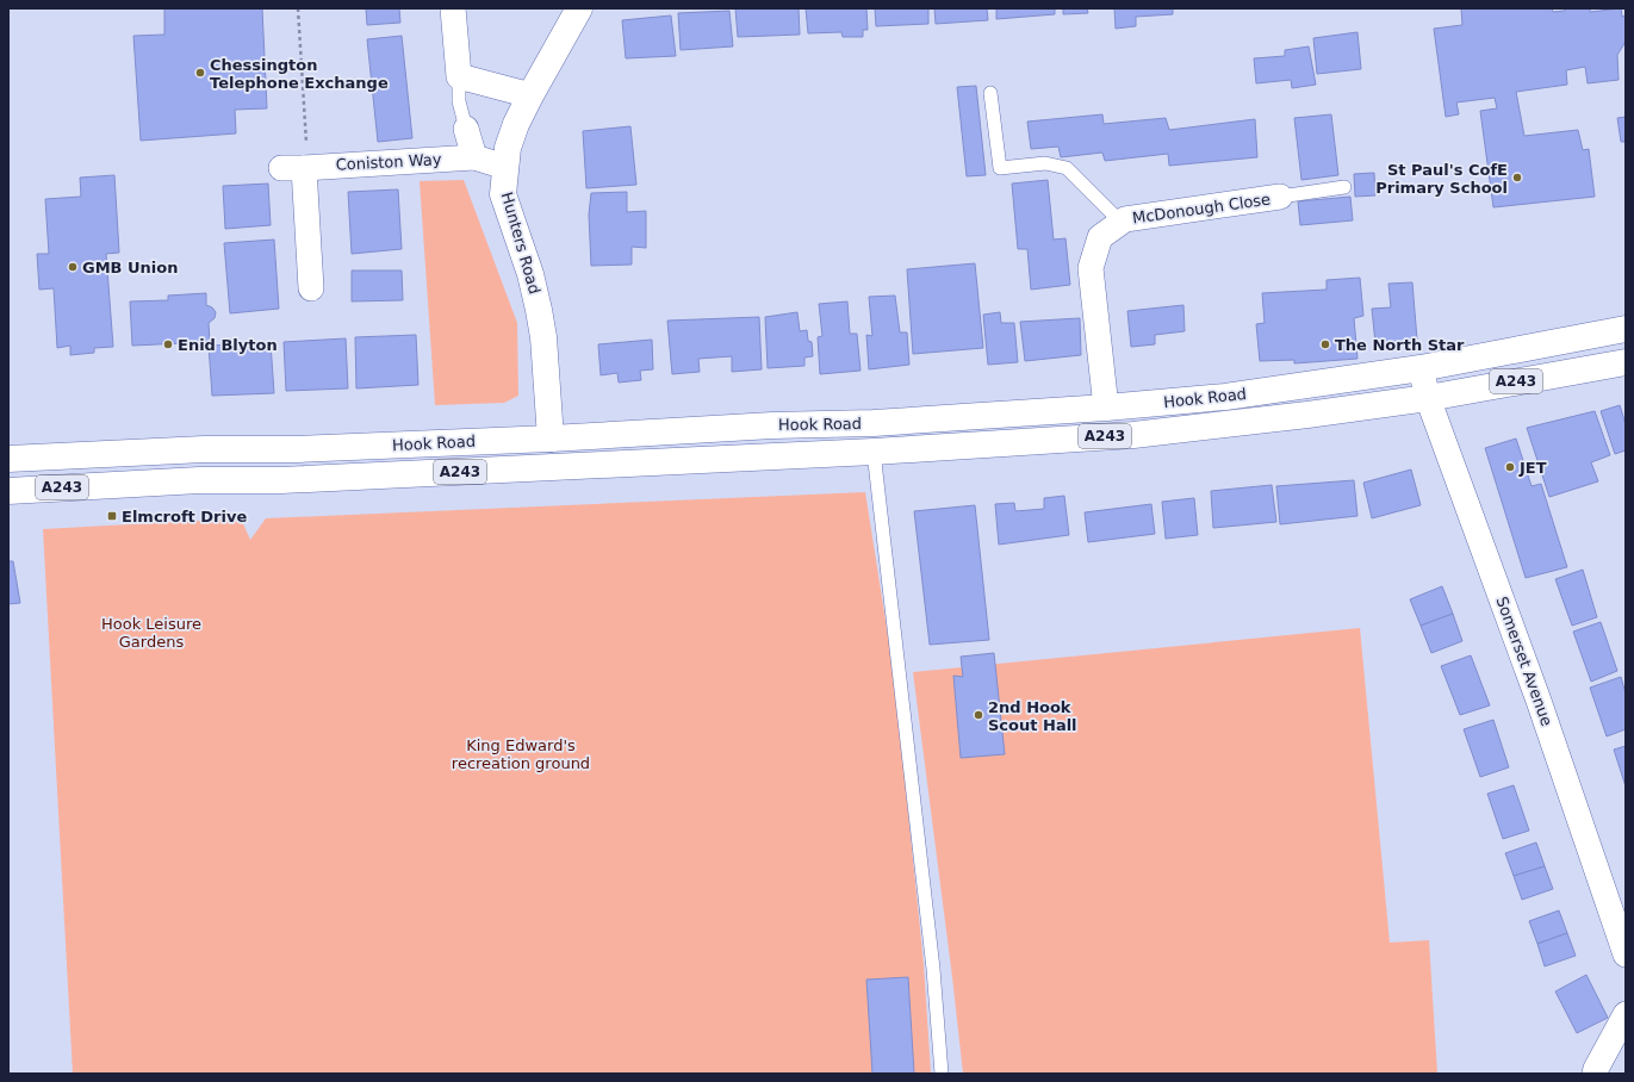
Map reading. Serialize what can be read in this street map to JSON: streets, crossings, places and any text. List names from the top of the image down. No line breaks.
{"streets":{"main road":["Hunters Road","A243","Hook Road"],"street":["Coniston Way","McDonough Close","Somerset Avenue"]},"crossings":[["McDonough Close","Hook Road"],["Hunters Road","Hook Road"],["Hook Road","Somerset Avenue"]],"parks":["Hook Leisure Gardens","King Edward's recreation ground"],"places":{"other":["Chessington Telephone Exchange","St Paul's CofE Primary School","GMB Union","Enid Blyton","The North Star","JET","2nd Hook Scout Hall"],"transit":["Elmcroft Drive"]}}
